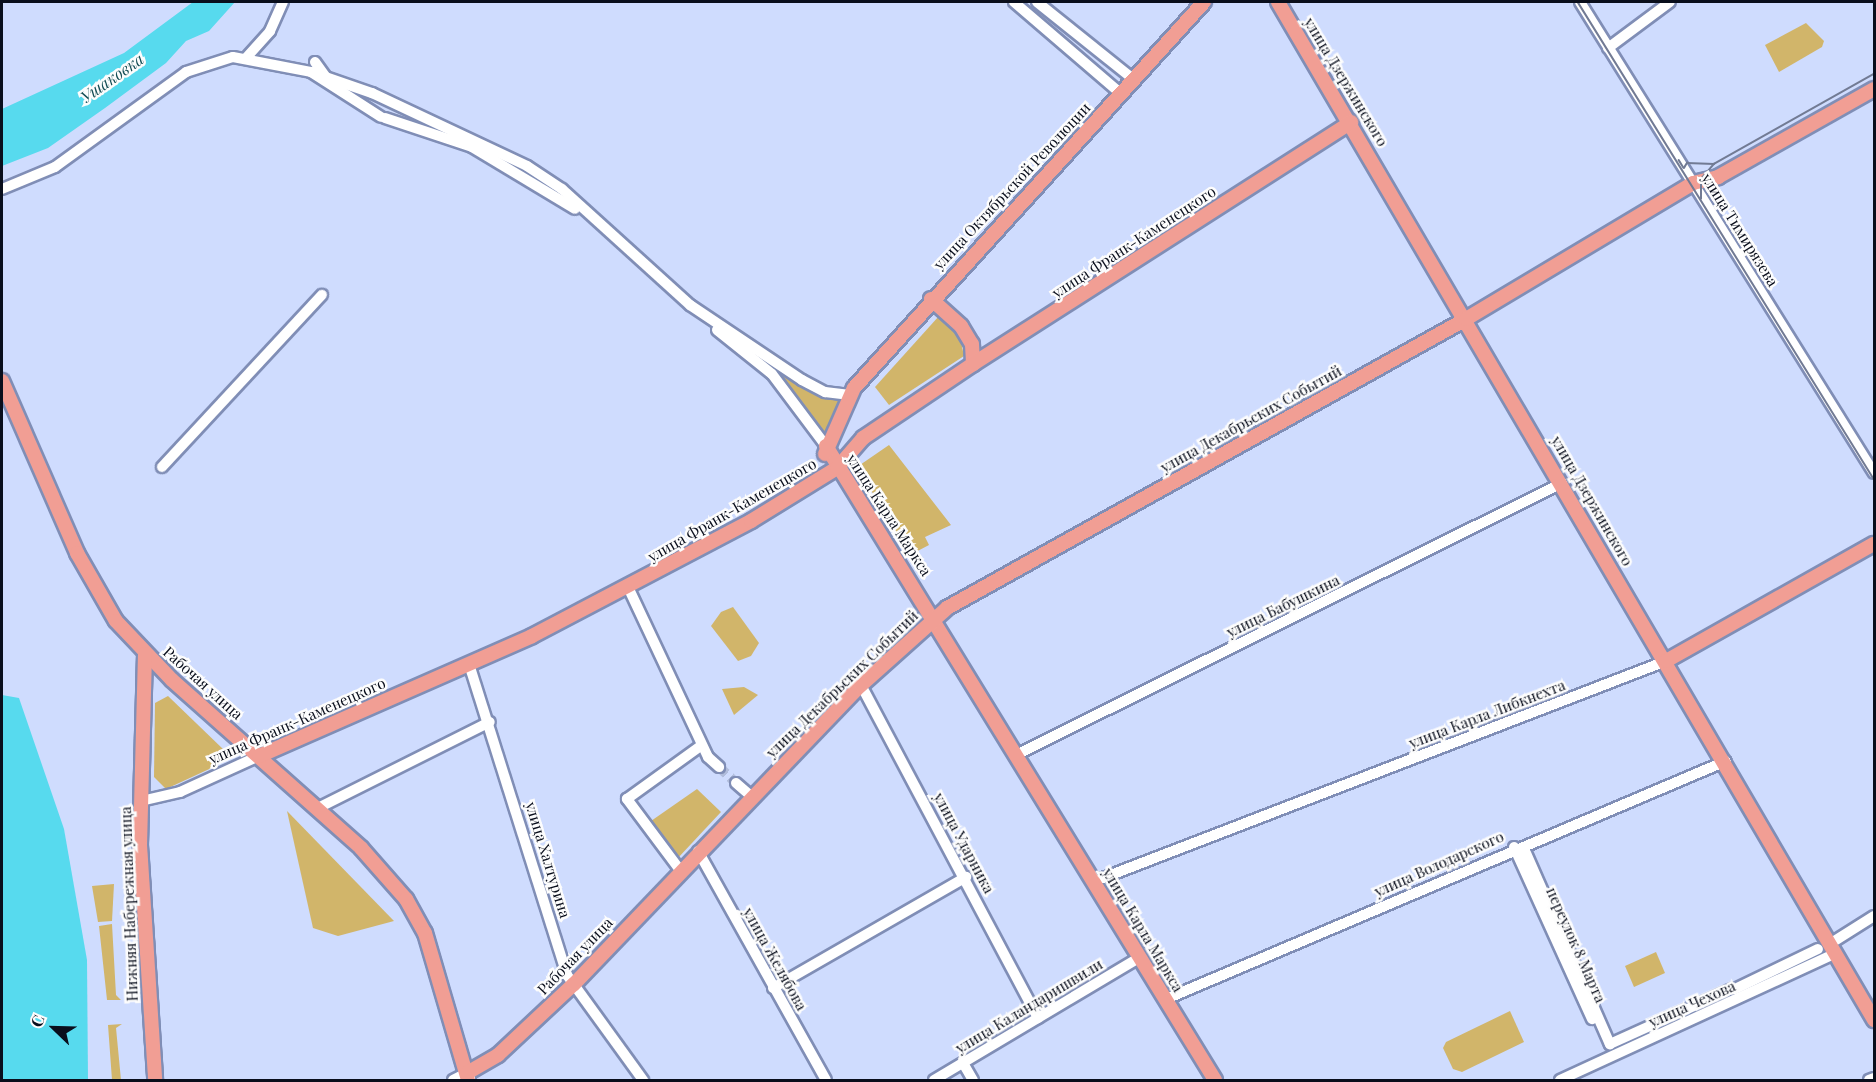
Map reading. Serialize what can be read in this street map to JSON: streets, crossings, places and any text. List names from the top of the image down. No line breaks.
{"streets":{"main road":["улица Дзержинского","улица Октябрьской Революции","улица Франк-Каменецкого","улица Декабрьских Событий","улица Карла Маркса","Рабочая улица","улица Карла Либкнехта","Нижняя Набережная улица"],"street":["улица Тимирязева","улица Бабушкина","улица Ударника","улица Халтурина","улица Володарского","переулок 8 Марта","улица Желябова","улица Чехова","улица Каландаришвили"]},"crossings":[["улица Дзержинского","улица Франк-Каменецкого"],["улица Дзержинского","улица Декабрьских Событий"],["улица Дзержинского","улица Бабушкина"],["улица Дзержинского","улица Карла Либкнехта"],["улица Дзержинского","улица Володарского"],["улица Дзержинского","улица Чехова"],["улица Октябрьской Революции","улица Франк-Каменецкого"],["улица Октябрьской Революции","улица Карла Маркса"],["улица Тимирязева","улица Декабрьских Событий"],["улица Франк-Каменецкого","улица Карла Маркса"],["улица Франк-Каменецкого","Рабочая улица"],["улица Франк-Каменецкого","улица Халтурина"],["улица Франк-Каменецкого","Нижняя Набережная улица"],["улица Декабрьских Событий","улица Карла Маркса"],["улица Декабрьских Событий","Рабочая улица"],["улица Декабрьских Событий","улица Ударника"],["улица Декабрьских Событий","улица Желябова"],["улица Карла Маркса","улица Бабушкина"],["улица Карла Маркса","улица Карла Либкнехта"],["улица Карла Маркса","улица Володарского"],["улица Карла Маркса","улица Каландаришвили"],["Рабочая улица","улица Халтурина"],["Рабочая улица","Нижняя Набережная улица"],["Рабочая улица","улица Желябова"],["улица Ударника","улица Каландаришвили"],["улица Володарского","переулок 8 Марта"],["переулок 8 Марта","улица Чехова"]],"water":["Ушаковка"],"north":"top left"}
